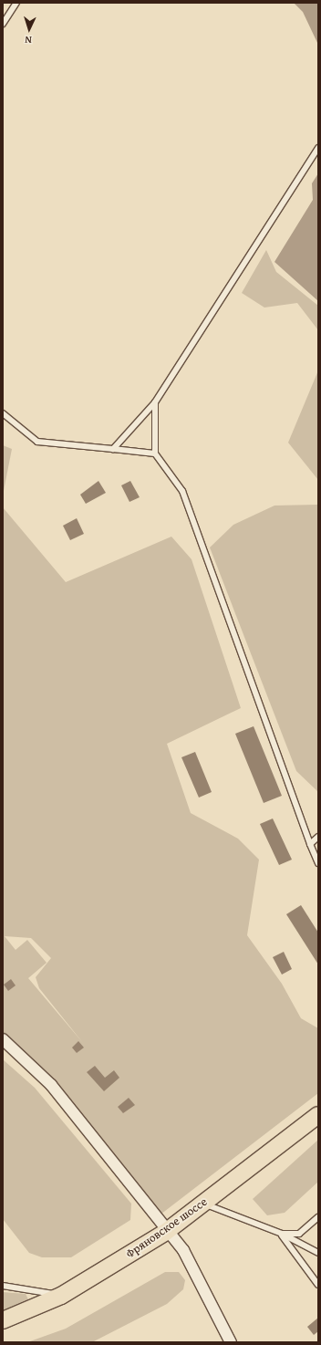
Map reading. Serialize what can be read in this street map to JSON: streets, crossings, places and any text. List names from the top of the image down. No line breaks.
{"streets":{"main road":["Фряновское шоссе"]},"north":"bottom"}
